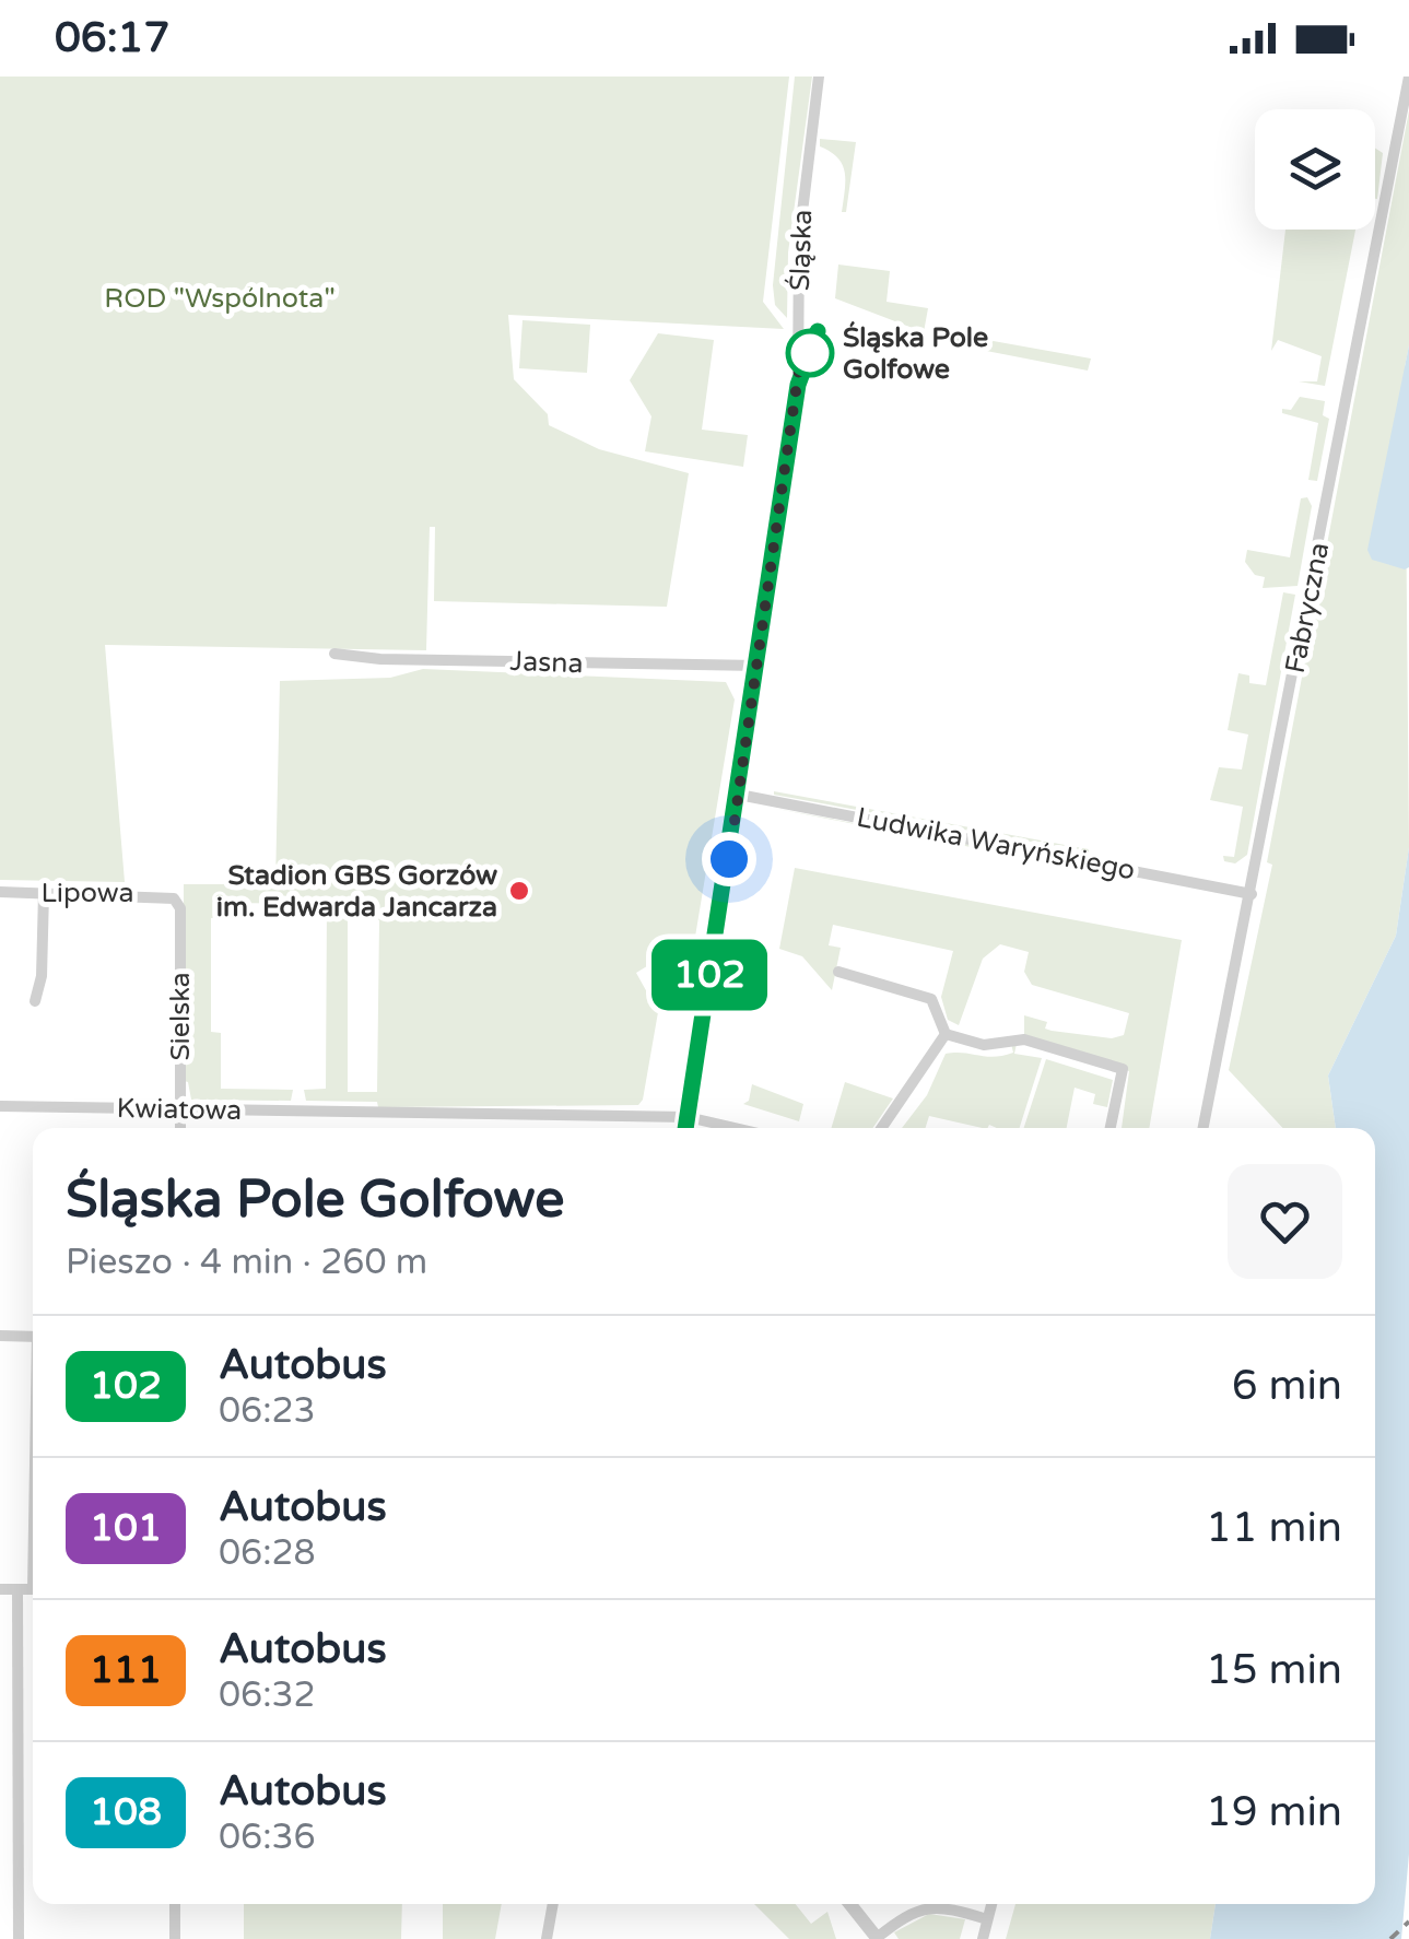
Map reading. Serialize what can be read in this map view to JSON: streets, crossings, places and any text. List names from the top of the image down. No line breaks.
{"streets":{"street":["Śląska","Fabryczna","Jasna","Ludwika Waryńskiego","Lipowa","Sielska","Kwiatowa"]},"crossings":[["Śląska","Jasna"],["Śląska","Ludwika Waryńskiego"],["Śląska","Kwiatowa"],["Fabryczna","Ludwika Waryńskiego"],["Lipowa","Sielska"],["Sielska","Kwiatowa"]],"parks":["ROD \"Wspólnota\""],"places":["Śląska Pole Golfowe","Stadion GBS Gorzów im. Edwarda Jancarza"],"lines":["bus line 102"],"page":{"status":"06:17","on_map":"102","heading":["Śląska Pole Golfowe","Pieszo · 4 min · 260 m"],"list":[{"mark":"102","name":"Autobus","note":"06:23","value":"6 min"},{"mark":"101","name":"Autobus","note":"06:28","value":"11 min"},{"mark":"111","name":"Autobus","note":"06:32","value":"15 min"},{"mark":"108","name":"Autobus","note":"06:36","value":"19 min"}]}}
